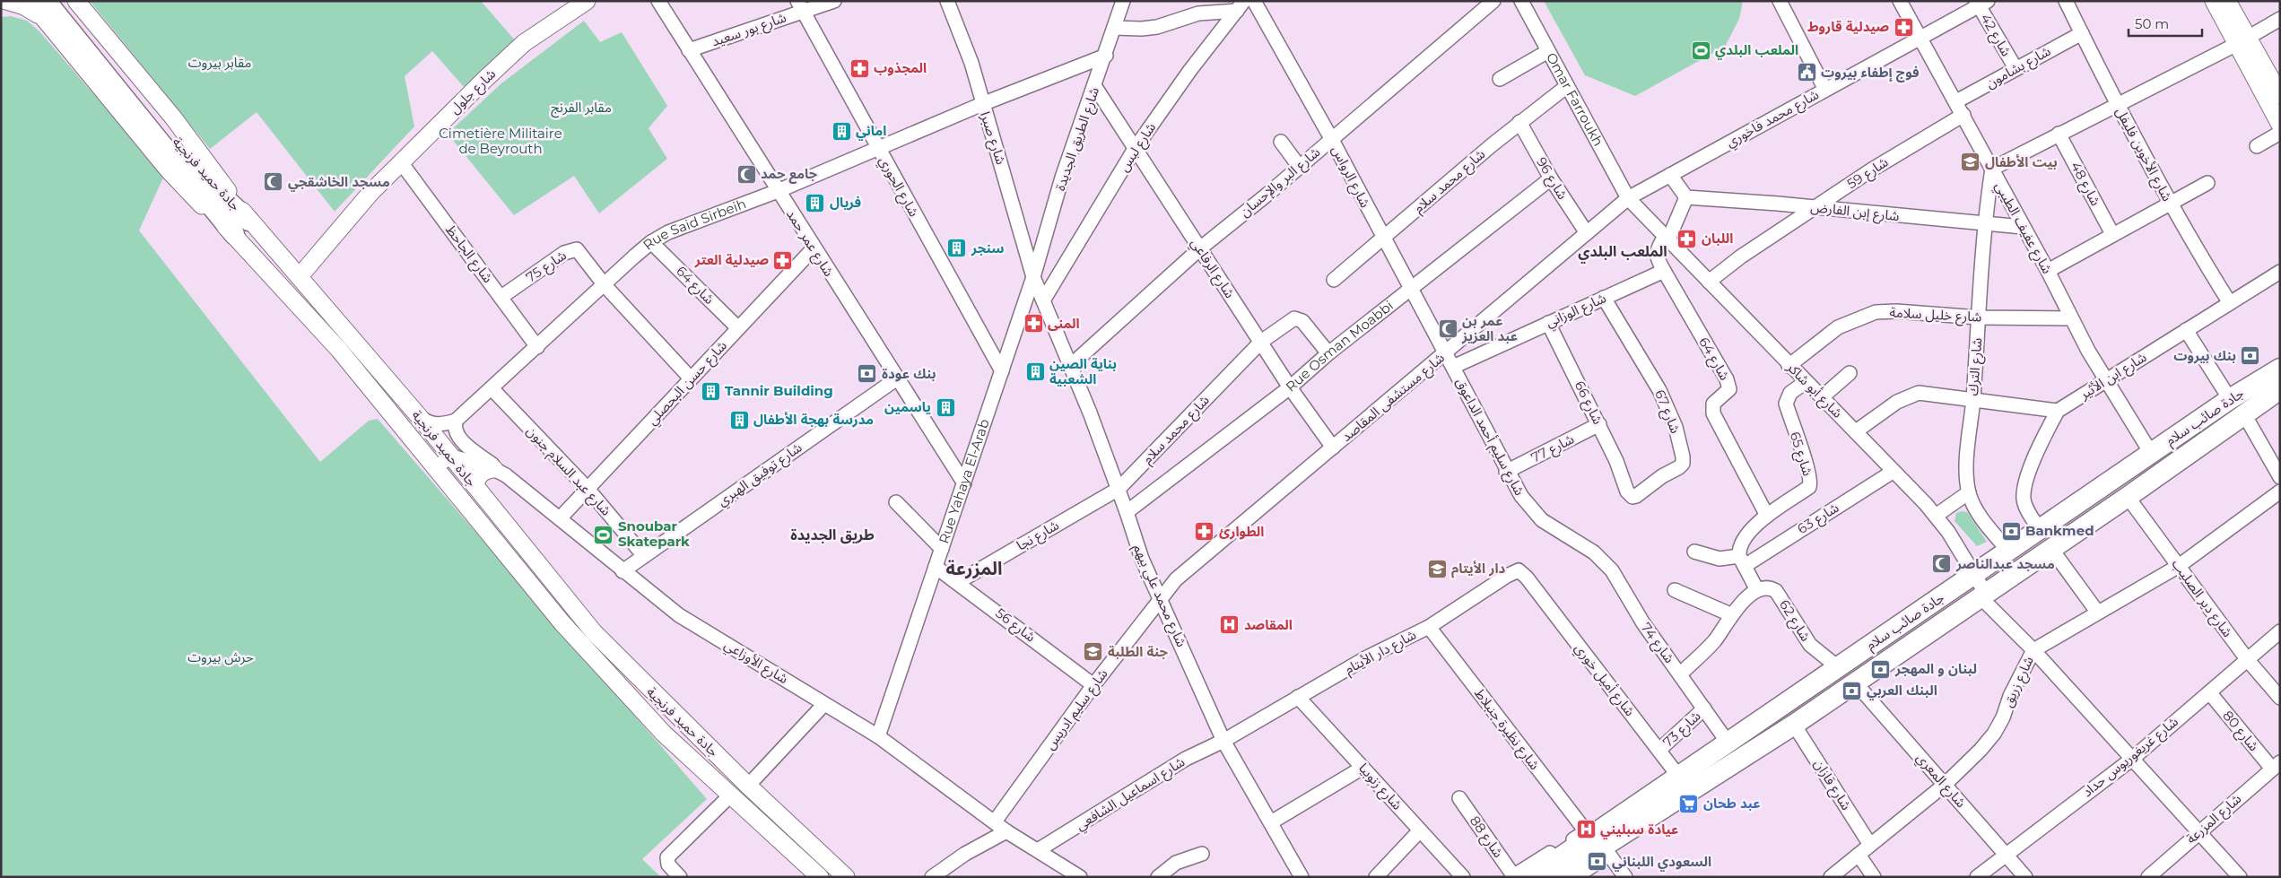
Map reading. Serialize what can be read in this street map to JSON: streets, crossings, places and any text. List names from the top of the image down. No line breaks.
{"streets":{"highway":["جادة حميد فرنجية","جادة صائب سلام"],"main road":["شارع جلول"],"street":["شارع بور سعيد","شارع 42","شارع بشامون","Omar Farroukh","شارع محمد فاخوري","شارع صبرا","شارع الطريق الجديدة","شارع لبس","شارع الأخوين فليفل","شارع 59","شارع الرواس","شارع 96","شارع محمد سلام","شارع البر والإحسان","شارع 48","شارع الحوري","شارع إبن الفارض","Rue Said Sirbeih","شارع عفيف الطيبي","شارع عمر حمد","شارع الجاحظ","شارع 75","شارع الرفاعي","شارع 64","شارع الوزاني","شارع خليل سلامة","Rue Osman Moabbi","شارع الترك","شارع ابن الأثير","شارع حسن البحصلي","شارع أبو شاكر","شارع مستشفى المقاصد","شارع 66","شارع 67","شارع سليم أحمد الداعوق","شارع 77","شارع 65","شارع عبد السلام جنون","شارع توفيق الهبري","Rue Yahaya El-Arab","شارع 63","شارع نجا","شارع محمد علي بيهم","شارع دير الصليب","شارع 62","شارع 56","شارع 74","شارع دار الأيتام","شارع الأوزاعي","شارع أميل خوري","شارع زريق","شارع سليم ادريس","شارع نظيرة جنبلاط","شارع 73","شارع 80","شارع غريغوريوس حداد","شارع المعري","شارع قازان","شارع زنوبيا","شارع اسماعيل الشافعي","شارع المزرعة","شارع 88"]},"crossings":[["شارع بور سعيد","شارع الحوري"],["شارع بور سعيد","شارع عمر حمد"],["شارع 42","شارع بشامون"],["شارع 42","شارع محمد فاخوري"],["شارع بشامون","شارع الأخوين فليفل"],["شارع بشامون","شارع عفيف الطيبي"],["شارع جلول","جادة حميد فرنجية"],["شارع جلول","شارع الجاحظ"],["Omar Farroukh","شارع محمد فاخوري"],["Omar Farroukh","شارع محمد سلام"],["Omar Farroukh","شارع أبو شاكر"],["Omar Farroukh","شارع مستشفى المقاصد"],["شارع محمد فاخوري","شارع عفيف الطيبي"],["شارع محمد فاخوري","شارع أبو شاكر"],["شارع محمد فاخوري","شارع مستشفى المقاصد"],["شارع صبرا","شارع الطريق الجديدة"],["شارع صبرا","Rue Said Sirbeih"],["شارع صبرا","Rue Yahaya El-Arab"],["شارع صبرا","شارع محمد علي بيهم"],["شارع الطريق الجديدة","Rue Said Sirbeih"],["شارع الطريق الجديدة","شارع الرفاعي"],["شارع الطريق الجديدة","Rue Yahaya El-Arab"],["شارع الطريق الجديدة","شارع محمد علي بيهم"],["شارع لبس","شارع الرفاعي"],["شارع لبس","شارع محمد علي بيهم"],["شارع الأخوين فليفل","شارع ابن الأثير"],["شارع 59","شارع إبن الفارض"],["شارع 59","شارع عفيف الطيبي"],["شارع 59","شارع أبو شاكر"],["جادة حميد فرنجية","شارع الأوزاعي"],["شارع الرواس","شارع محمد سلام"],["شارع الرواس","شارع البر والإحسان"],["شارع الرواس","Rue Osman Moabbi"],["شارع الرواس","شارع مستشفى المقاصد"],["شارع الرواس","شارع سليم أحمد الداعوق"],["شارع 96","شارع محمد سلام"],["شارع 96","Rue Osman Moabbi"],["شارع 96","شارع مستشفى المقاصد"],["شارع محمد سلام","شارع الرفاعي"],["شارع محمد سلام","Rue Osman Moabbi"],["شارع محمد سلام","شارع نجا"],["شارع محمد سلام","شارع محمد علي بيهم"],["شارع البر والإحسان","شارع الرفاعي"],["شارع البر والإحسان","شارع محمد علي بيهم"],["شارع الحوري","Rue Said Sirbeih"],["شارع الحوري","Rue Yahaya El-Arab"],["شارع إبن الفارض","شارع عفيف الطيبي"],["شارع إبن الفارض","شارع الترك"],["Rue Said Sirbeih","شارع عمر حمد"],["Rue Said Sirbeih","شارع الجاحظ"],["Rue Said Sirbeih","شارع 75"],["Rue Said Sirbeih","شارع 64"],["Rue Said Sirbeih","شارع عبد السلام جنون"],["شارع عفيف الطيبي","شارع خليل سلامة"],["شارع عفيف الطيبي","شارع الترك"],["شارع عفيف الطيبي","شارع ابن الأثير"],["شارع عفيف الطيبي","جادة صائب سلام"],["شارع عمر حمد","شارع حسن البحصلي"],["شارع عمر حمد","شارع توفيق الهبري"],["شارع عمر حمد","Rue Yahaya El-Arab"],["شارع الجاحظ","شارع 75"],["شارع الرفاعي","Rue Osman Moabbi"],["شارع الرفاعي","شارع مستشفى المقاصد"],["شارع 64","شارع الوزاني"],["شارع 64","شارع حسن البحصلي"],["شارع 64","شارع 65"],["شارع الوزاني","شارع 66"],["شارع الوزاني","شارع 67"],["شارع الوزاني","شارع سليم أحمد الداعوق"],["شارع خليل سلامة","شارع الترك"],["شارع خليل سلامة","شارع أبو شاكر"],["Rue Osman Moabbi","شارع محمد علي بيهم"],["شارع الترك","جادة صائب سلام"],["شارع حسن البحصلي","شارع عبد السلام جنون"],["شارع حسن البحصلي","شارع الأوزاعي"],["شارع أبو شاكر","شارع مستشفى المقاصد"],["شارع أبو شاكر","جادة صائب سلام"],["شارع أبو شاكر","شارع 65"],["شارع أبو شاكر","شارع 63"],["شارع أبو شاكر","شارع زريق"],["شارع أبو شاكر","شارع غريغوريوس حداد"],["شارع أبو شاكر","شارع المزرعة"],["شارع مستشفى المقاصد","شارع سليم أحمد الداعوق"],["شارع مستشفى المقاصد","شارع محمد علي بيهم"],["شارع مستشفى المقاصد","شارع سليم ادريس"],["شارع 66","شارع 67"],["شارع 66","شارع 77"],["جادة صائب سلام","شارع دير الصليب"],["جادة صائب سلام","شارع 62"],["جادة صائب سلام","شارع 74"],["جادة صائب سلام","شارع أميل خوري"],["جادة صائب سلام","شارع المعري"],["جادة صائب سلام","شارع قازان"],["جادة صائب سلام","شارع 88"],["شارع سليم أحمد الداعوق","شارع 77"],["شارع سليم أحمد الداعوق","شارع 74"],["شارع 65","شارع 63"],["شارع عبد السلام جنون","شارع توفيق الهبري"],["شارع توفيق الهبري","شارع الأوزاعي"],["Rue Yahaya El-Arab","شارع محمد علي بيهم"],["Rue Yahaya El-Arab","شارع 56"],["Rue Yahaya El-Arab","شارع الأوزاعي"],["شارع نجا","شارع محمد علي بيهم"],["شارع نجا","شارع 56"],["شارع محمد علي بيهم","شارع دار الأيتام"],["شارع محمد علي بيهم","شارع سليم ادريس"],["شارع محمد علي بيهم","شارع اسماعيل الشافعي"],["شارع دير الصليب","شارع زريق"],["شارع دير الصليب","شارع غريغوريوس حداد"],["شارع 56","شارع سليم ادريس"],["شارع 74","شارع 73"],["شارع دار الأيتام","شارع أميل خوري"],["شارع دار الأيتام","شارع نظيرة جنبلاط"],["شارع دار الأيتام","شارع زنوبيا"],["شارع دار الأيتام","شارع اسماعيل الشافعي"],["شارع الأوزاعي","شارع سليم ادريس"],["شارع الأوزاعي","شارع اسماعيل الشافعي"],["شارع أميل خوري","شارع 73"],["شارع زريق","شارع المعري"],["شارع زريق","شارع قازان"],["شارع 80","شارع غريغوريوس حداد"],["شارع 80","شارع المزرعة"],["شارع غريغوريوس حداد","شارع المعري"]],"districts":["الملعب البلدي","طريق الجديدة","المزرعة"],"parks":["مقابر بيروت","مقابر الفرنج","Cimetière Militaire de Beyrouth","حرش بيروت"],"places":{"pharmacy":["صيدلية قاروط","المجذوب","اللبان","صيدلية العتر","المنى","الطوارئ"],"sports":["الملعب البلدي","Snoubar Skatepark"],"public building":["فوج إطفاء بيروت"],"building":["اماني","فريال","سنجر","بناية الصين الشعبية","Tannir Building","ياسمين","مدرسة بهجة الأطفال"],"school or university":["بيت الأطفال","دار الأيتام","جنة الطلبة"],"mosque":["جامع حمد","مسجد الخاشقجي","عمر بن عبد العزيز","مسجد عبدالناصر"],"bank":["بنك بيروت","بنك عودة","Bankmed","لبنان و المهجر","البنك العربي","السعودي اللبناني"],"hospital":["المقاصد","عيادة سبليني"],"supermarket":["عبد طحان"]},"scale_bar":"50 m"}
